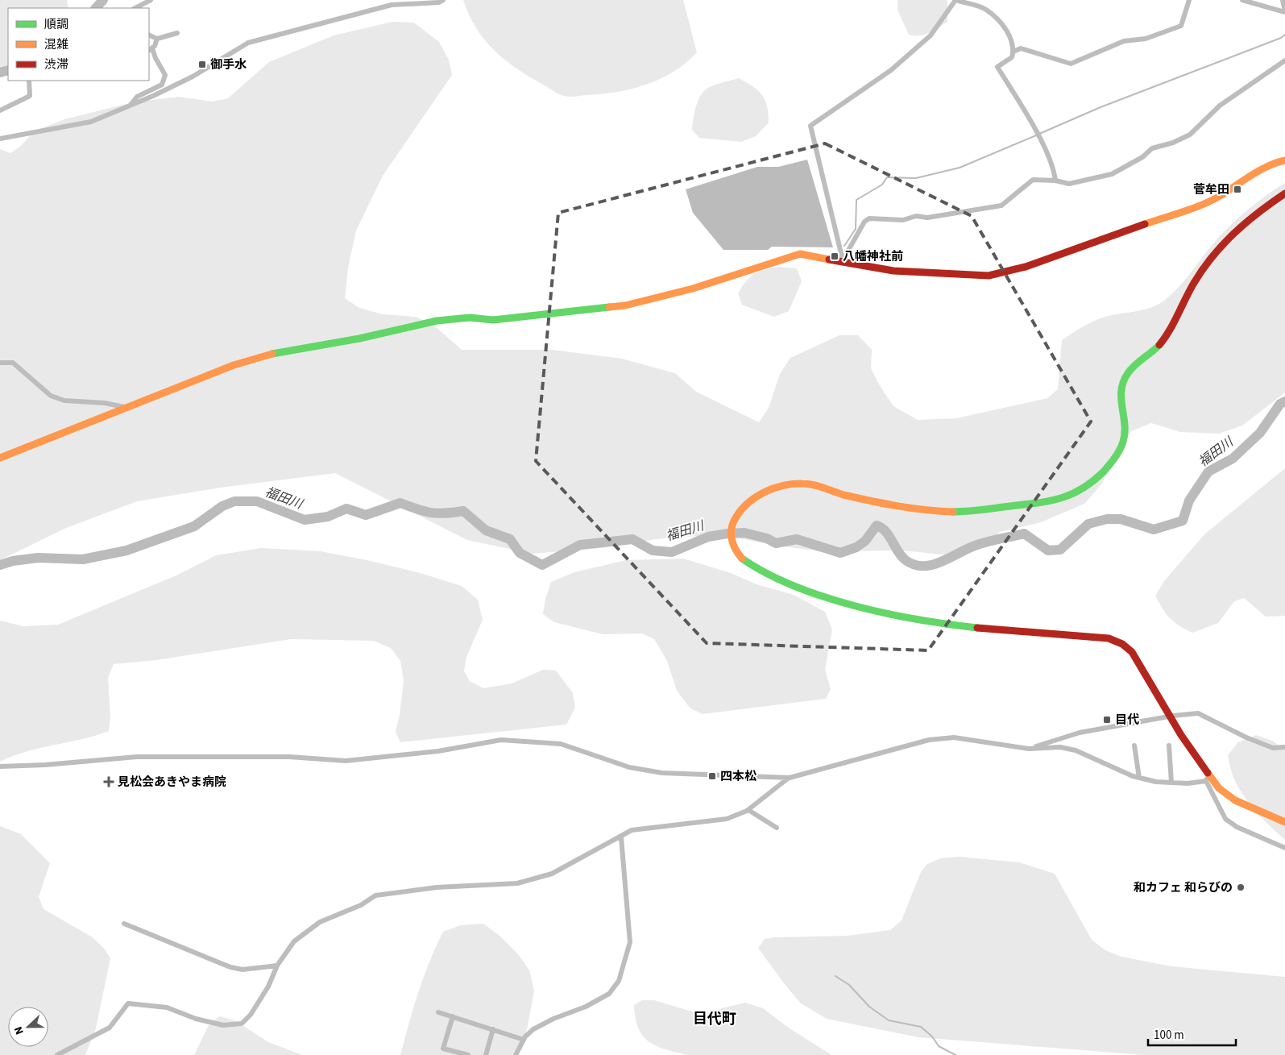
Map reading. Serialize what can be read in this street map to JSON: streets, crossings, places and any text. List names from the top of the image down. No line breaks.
{"districts":["目代町"],"water":["福田川"],"places":{"transit":["御手水","菅牟田","八幡神社前","目代","四本松"],"health":["見松会あきやま病院"],"other":["和カフェ 和らびの"]},"legend":["順調","混雑","渋滞"],"scale_bar":"100 m","north":"left"}
